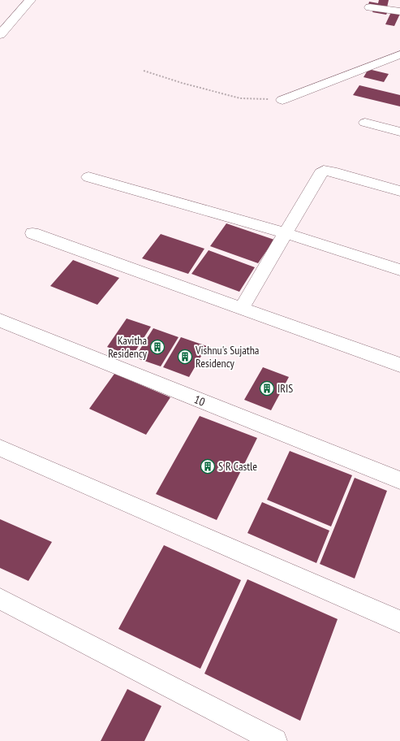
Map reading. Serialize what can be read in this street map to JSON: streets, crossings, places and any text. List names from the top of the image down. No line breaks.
{"streets":{"street":["10"]},"places":{"building":["Kavitha Residency","Vishnu's Sujatha Residency","IRIS","S R Castle"]}}
